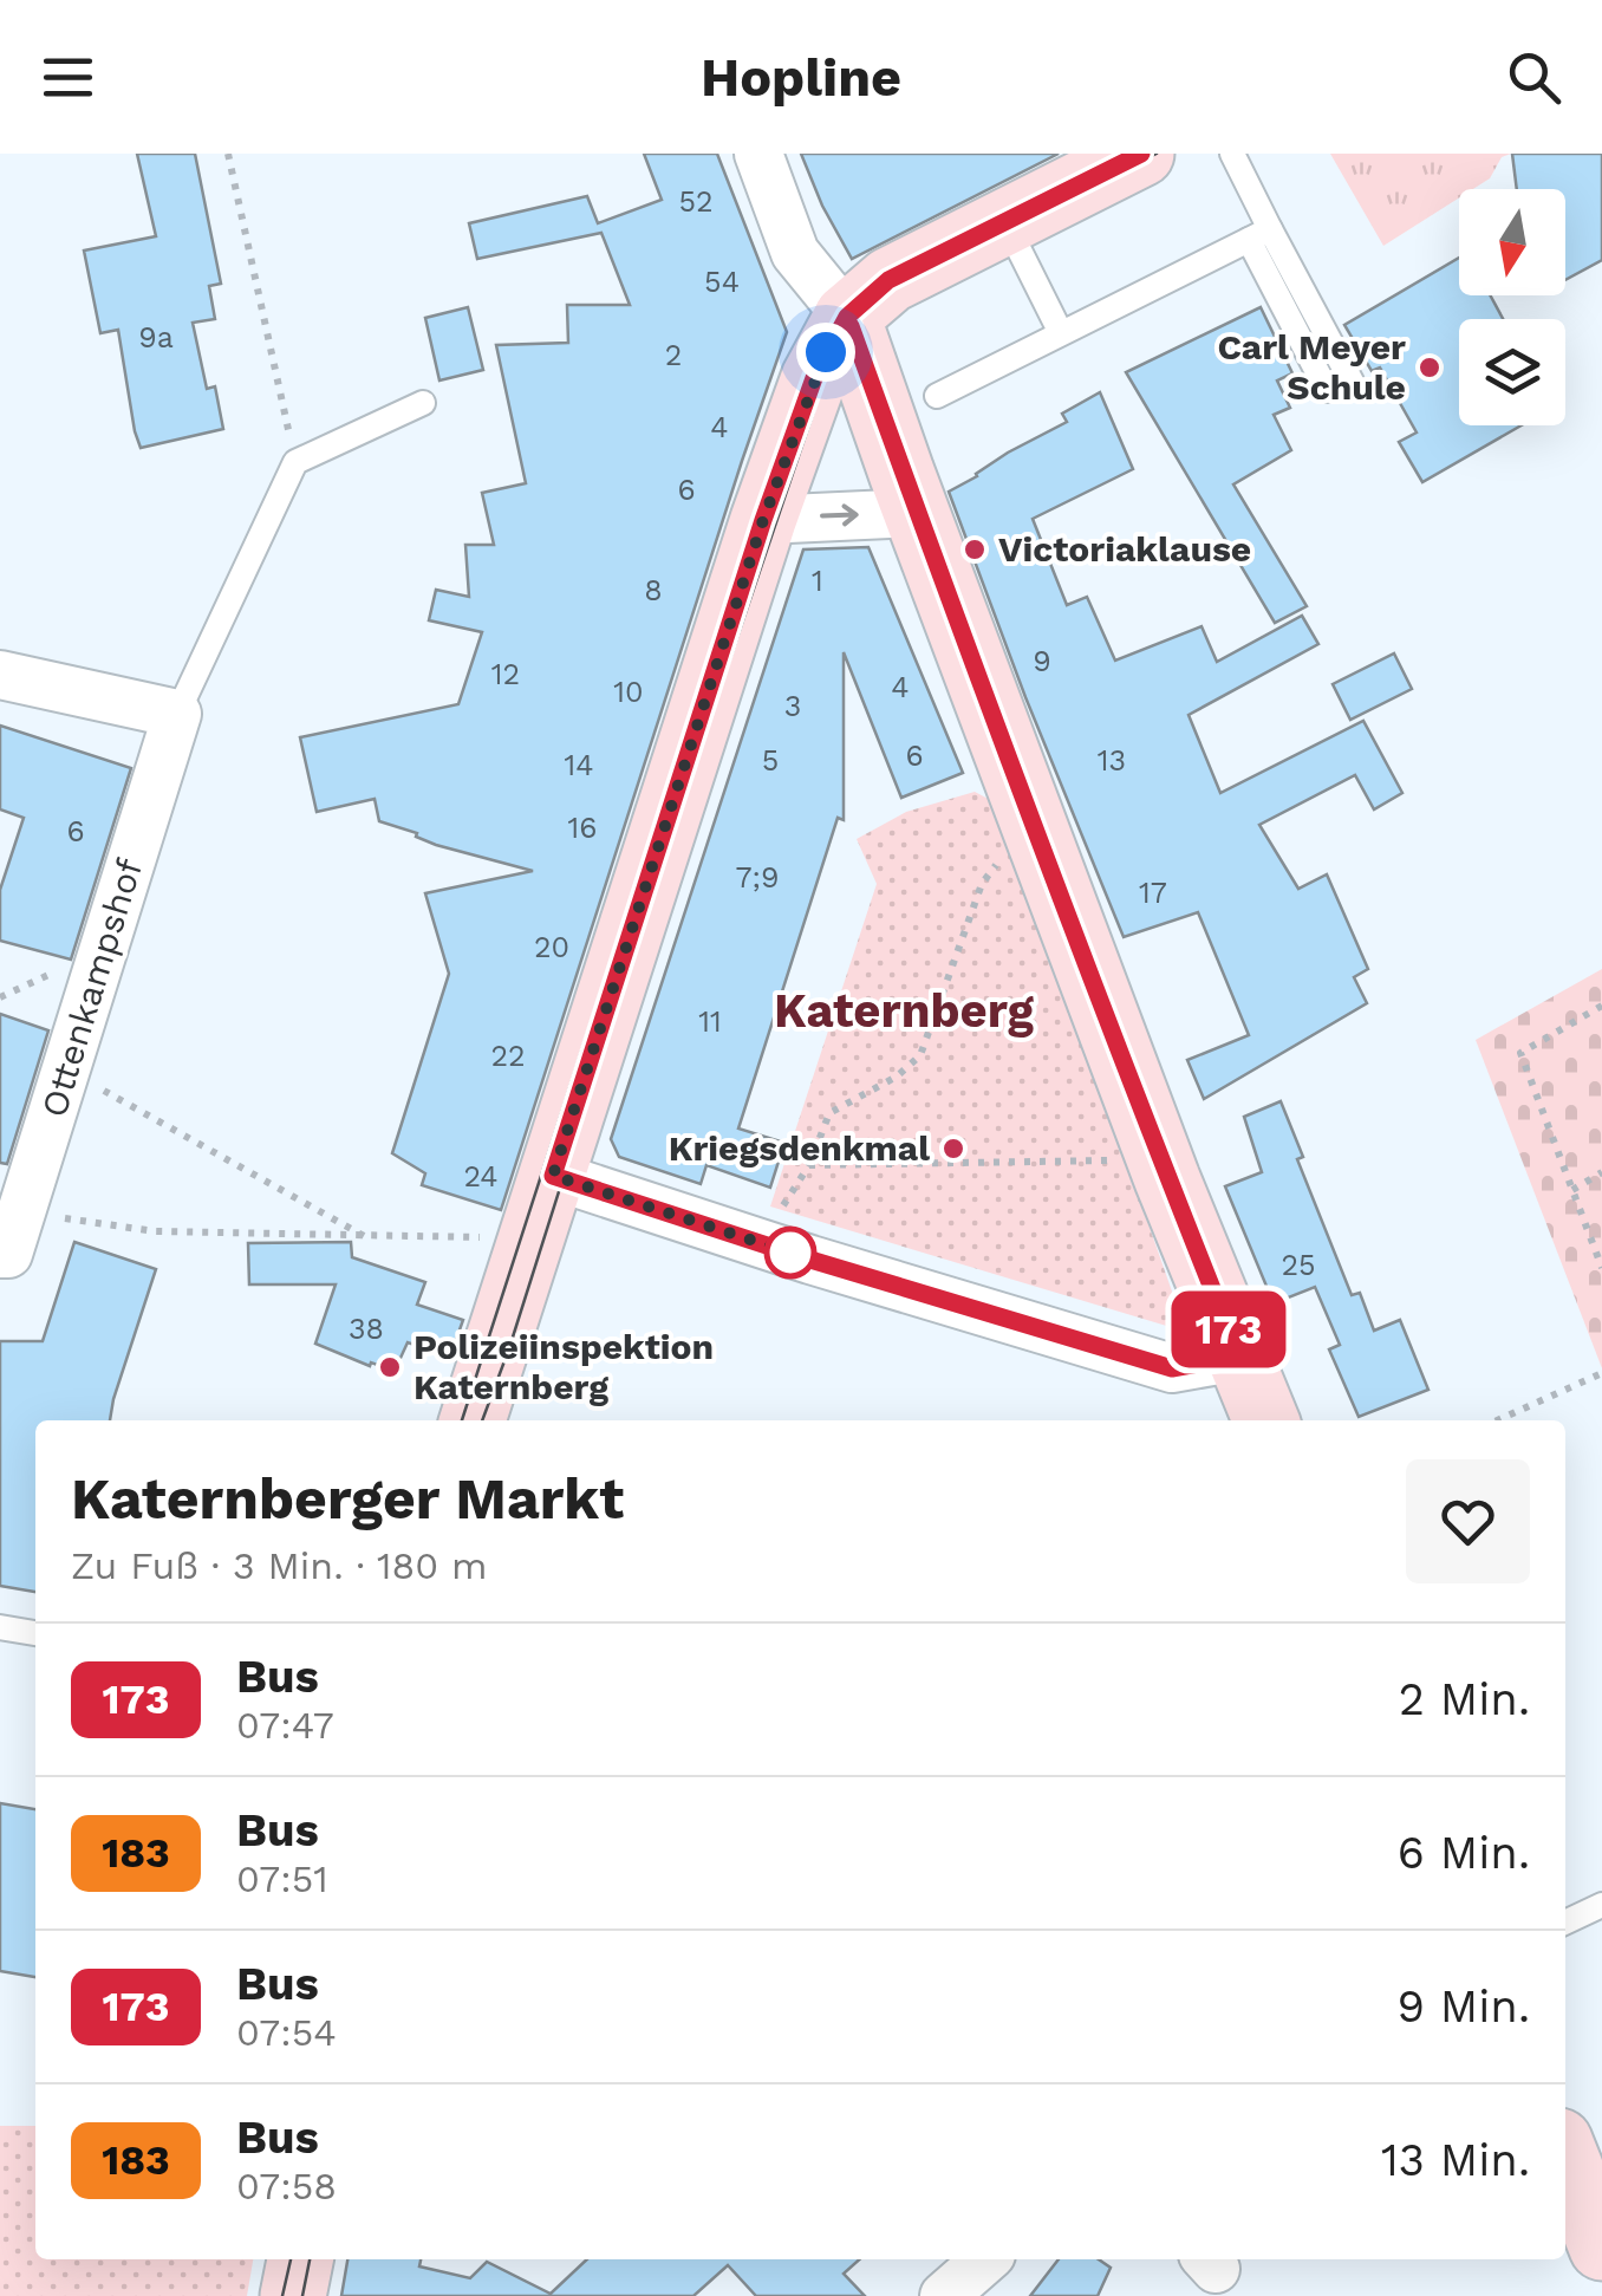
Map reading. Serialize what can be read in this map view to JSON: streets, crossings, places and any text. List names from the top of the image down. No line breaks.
{"streets":{"street":["Ottenkampshof"]},"districts":["Katernberg"],"places":["Carl Meyer Schule","Victoriaklause","Kriegsdenkmal","Polizeiinspektion Katernberg"],"lines":["bus line 173"],"house_numbers":["52","54","9a","2","4","6","1","8","9","12","4","10","3","6","5","13","14","16","6","7;9","17","20","11","22","24","25","38"],"north":"bottom","page":{"header":"Hopline","on_map":"173","heading":["Katernberger Markt","Zu Fuß · 3 Min. · 180 m"],"list":[{"mark":"173","name":"Bus","note":"07:47","value":"2 Min."},{"mark":"183","name":"Bus","note":"07:51","value":"6 Min."},{"mark":"173","name":"Bus","note":"07:54","value":"9 Min."},{"mark":"183","name":"Bus","note":"07:58","value":"13 Min."}]}}
